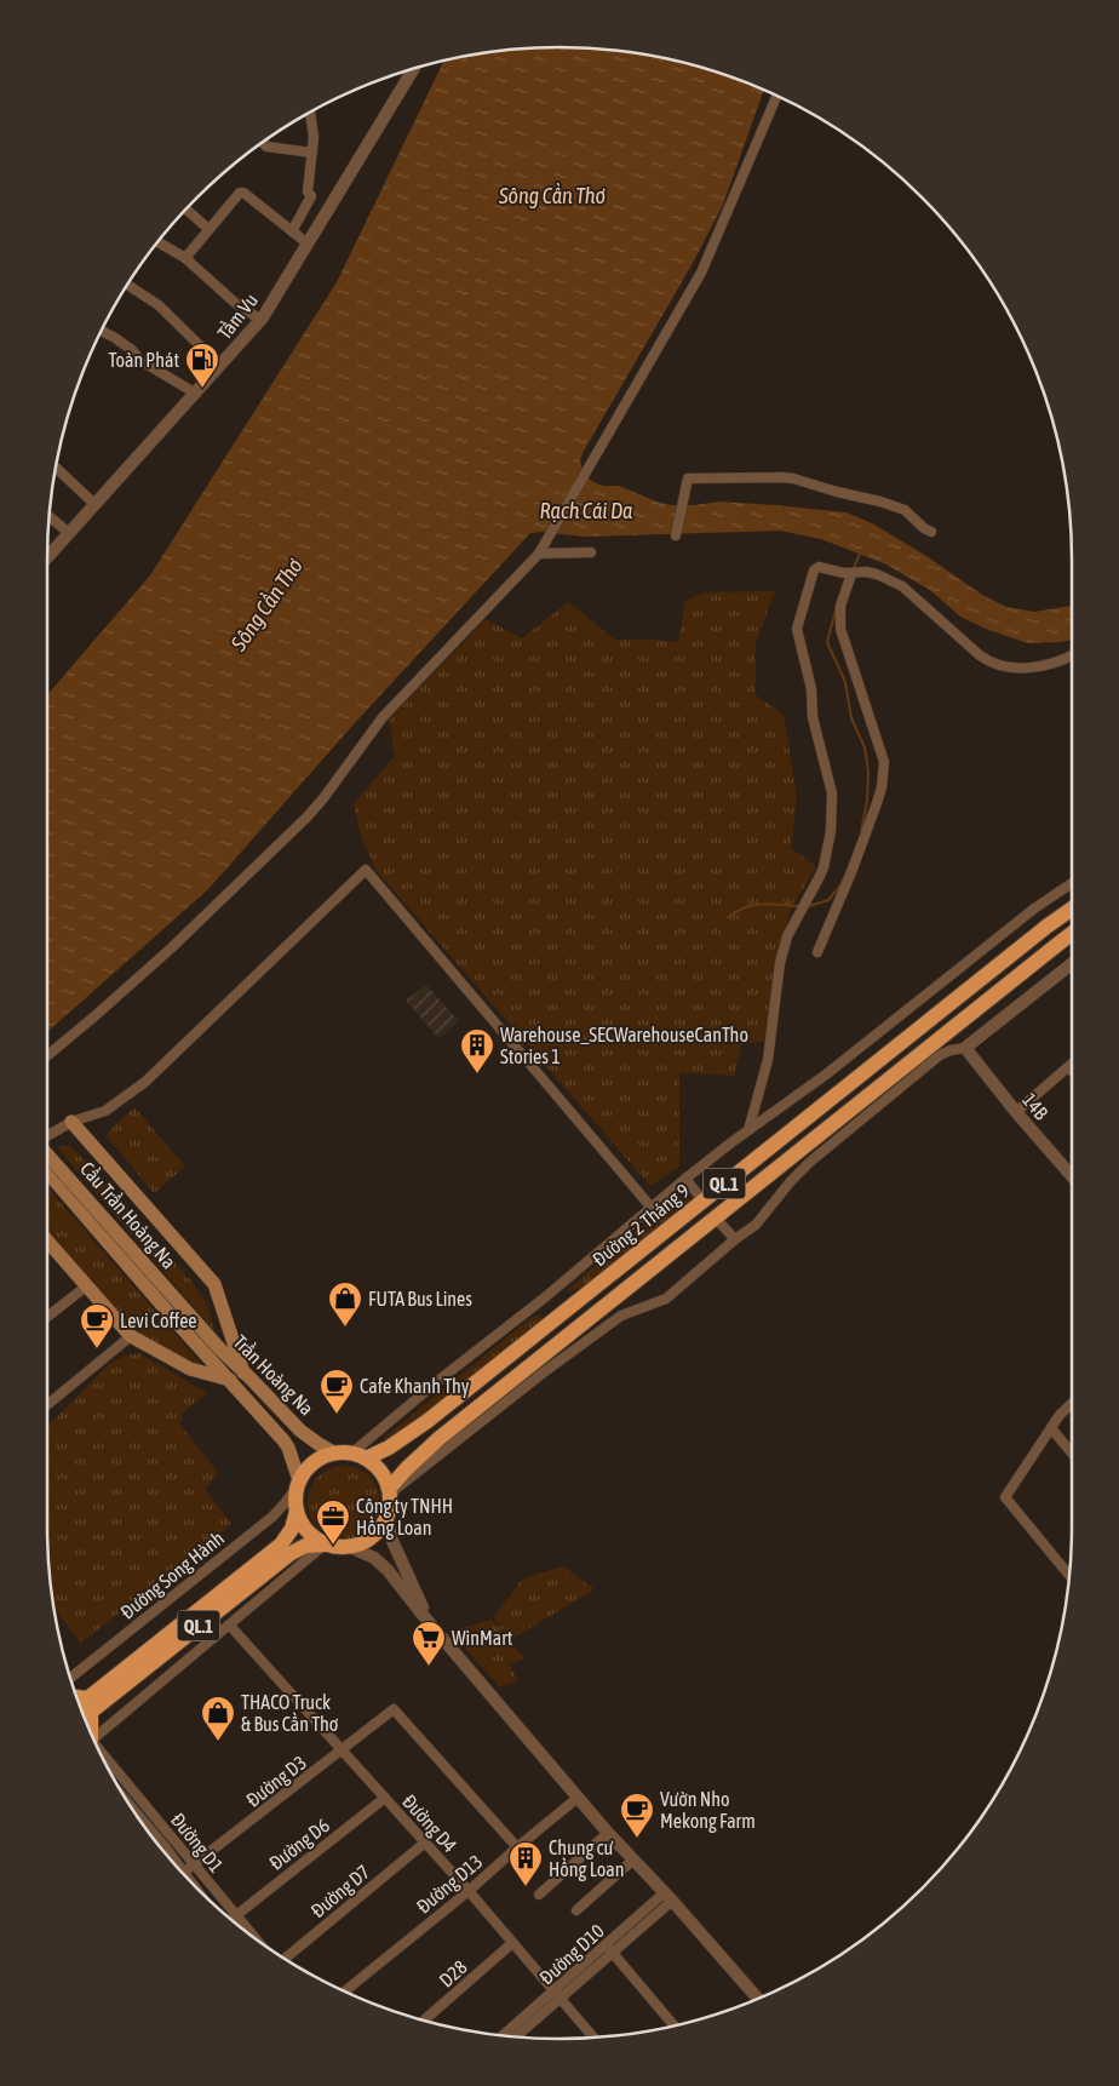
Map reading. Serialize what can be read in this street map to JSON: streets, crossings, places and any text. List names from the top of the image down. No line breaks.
{"streets":{"highway":["QL.1","Đường 2 Tháng 9"],"main road":["Cầu Trần Hoàng Na","Trần Hoàng Na"],"street":["Tầm Vu","14B","Đường Song Hành","Đường D3","Đường D4","Đường D1","Đường D6","Đường D13","Đường D7","Đường D10","D28"]},"crossings":[["QL.1","Đường 2 Tháng 9"],["QL.1","Trần Hoàng Na"],["QL.1","Đường Song Hành"],["Cầu Trần Hoàng Na","Trần Hoàng Na"],["Đường 2 Tháng 9","Trần Hoàng Na"],["Đường 2 Tháng 9","Đường Song Hành"],["Trần Hoàng Na","Đường Song Hành"],["Đường D3","Đường D4"],["Đường D3","Đường D1"],["Đường D3","Đường D13"],["Đường D4","Đường D6"],["Đường D4","Đường D13"],["Đường D4","Đường D7"],["Đường D4","Đường D10"],["Đường D4","D28"],["Đường D1","Đường D6"]],"water":["Sông Cần Thơ","Rạch Cái Da"],"places":{"fuel station":["Toàn Phát"],"building":["Warehouse_SECWarehouseCanTho Stories 1","Chung cư Hồng Loan"],"shop":["FUTA Bus Lines","THACO Truck & Bus Cần Thơ"],"cafe":["Levi Coffee","Cafe Khanh Thy","Vườn Nho Mekong Farm"],"office":["Công ty TNHH Hồng Loan"],"supermarket":["WinMart"]}}
